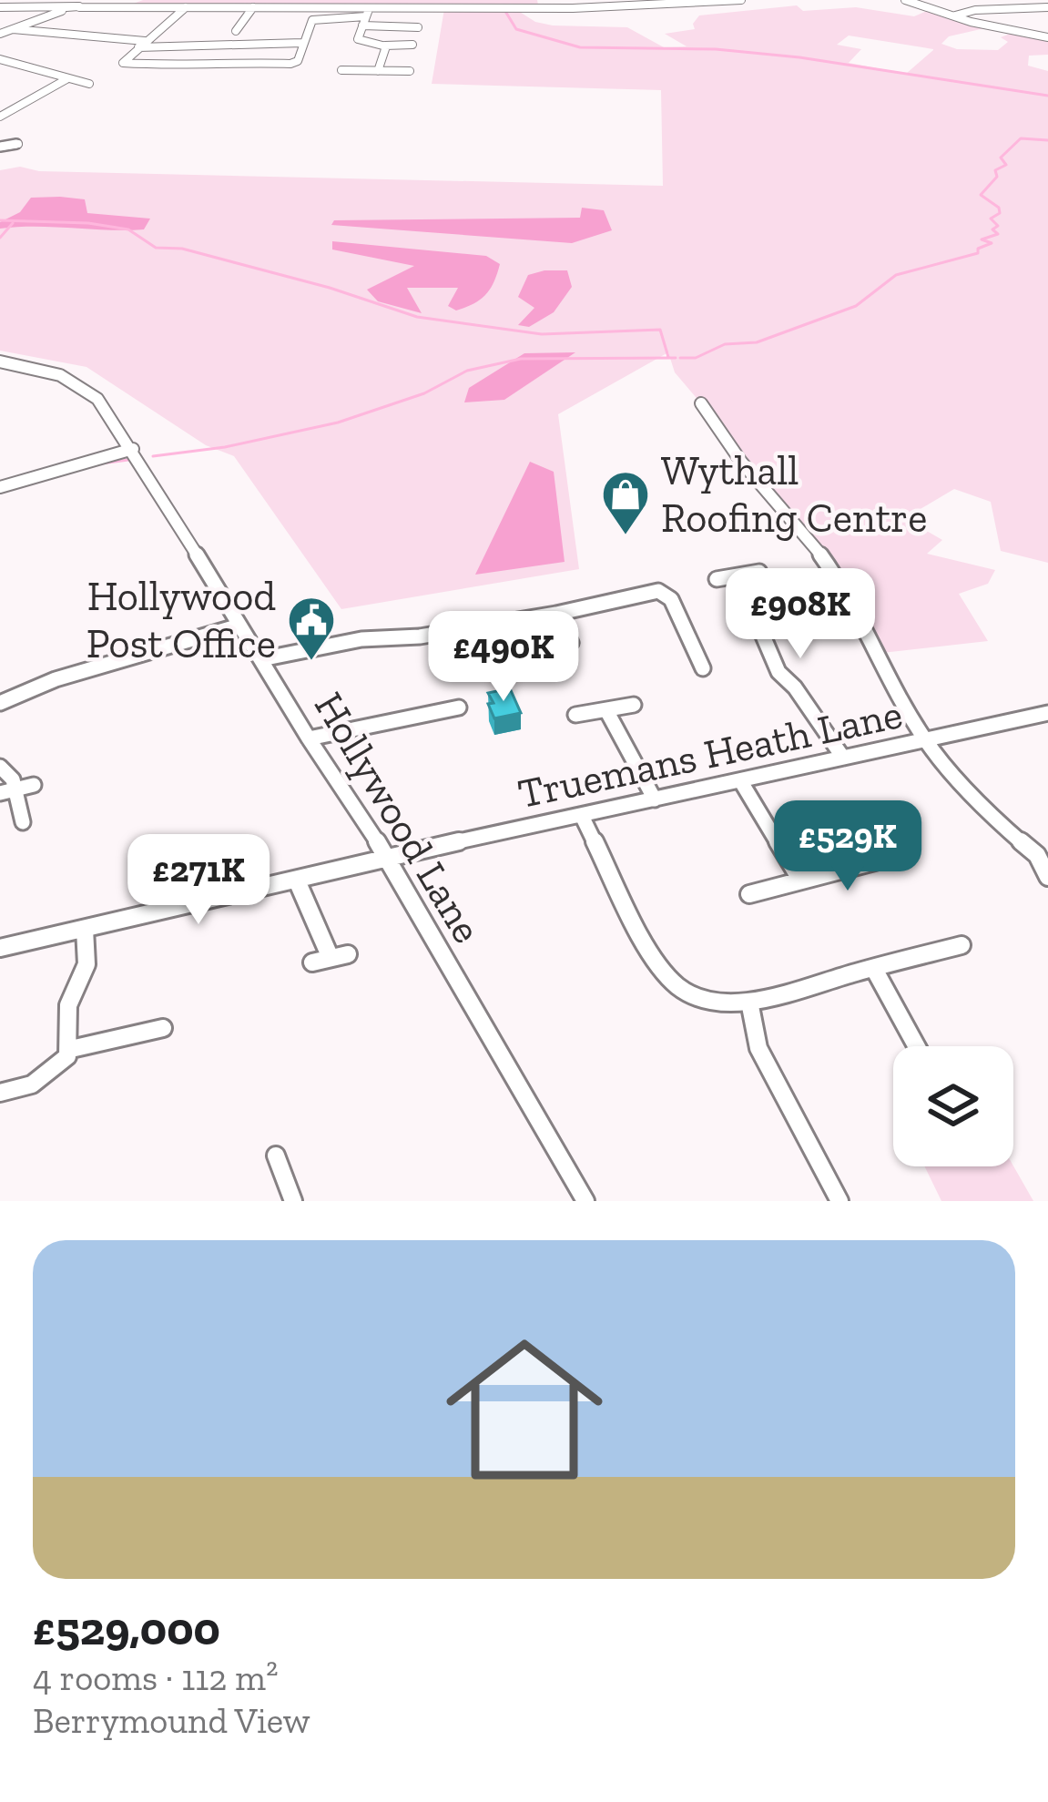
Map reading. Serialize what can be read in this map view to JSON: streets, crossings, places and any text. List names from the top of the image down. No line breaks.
{"streets":{"street":["Truemans Heath Lane","Hollywood Lane"]},"crossings":[["Truemans Heath Lane","Hollywood Lane"]],"places":{"shop":["Wythall Roofing Centre"],"public building":["Hollywood Post Office"]},"page":{"price":["£908K","£490K","£529K","£271K"],"list":[{"name":"£529,000","note":"4 rooms · 112 m² · Berrymound View"}]}}
